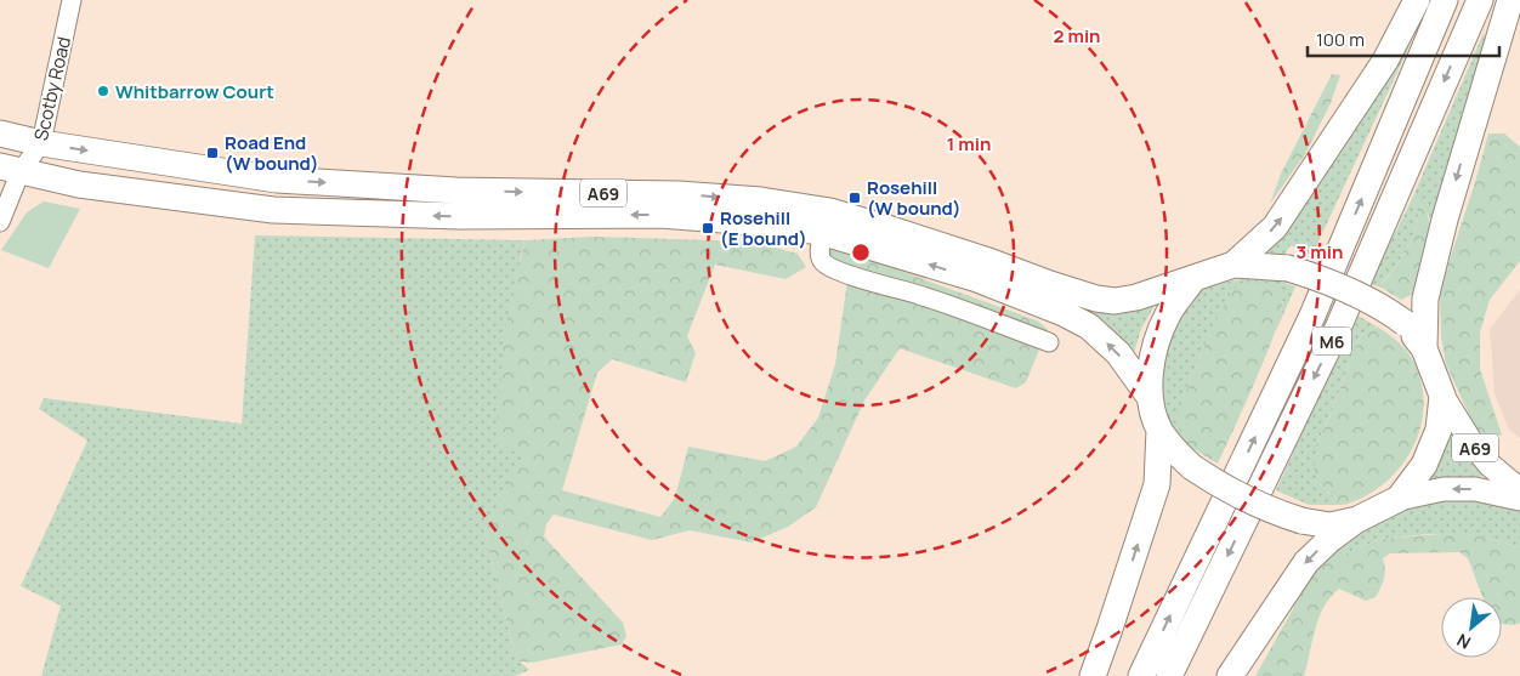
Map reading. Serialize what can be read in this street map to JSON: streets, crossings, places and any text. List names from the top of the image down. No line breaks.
{"streets":{"highway":["A69","M6"],"street":["Scotby Road"]},"crossings":[["Scotby Road","A69"]],"places":{"other":["Whitbarrow Court"],"transit":["Road End (W bound)","Rosehill (W bound)","Rosehill (E bound)"]},"scale_bar":"100 m","north":"bottom left","rings":["2 min","1 min","3 min"]}
